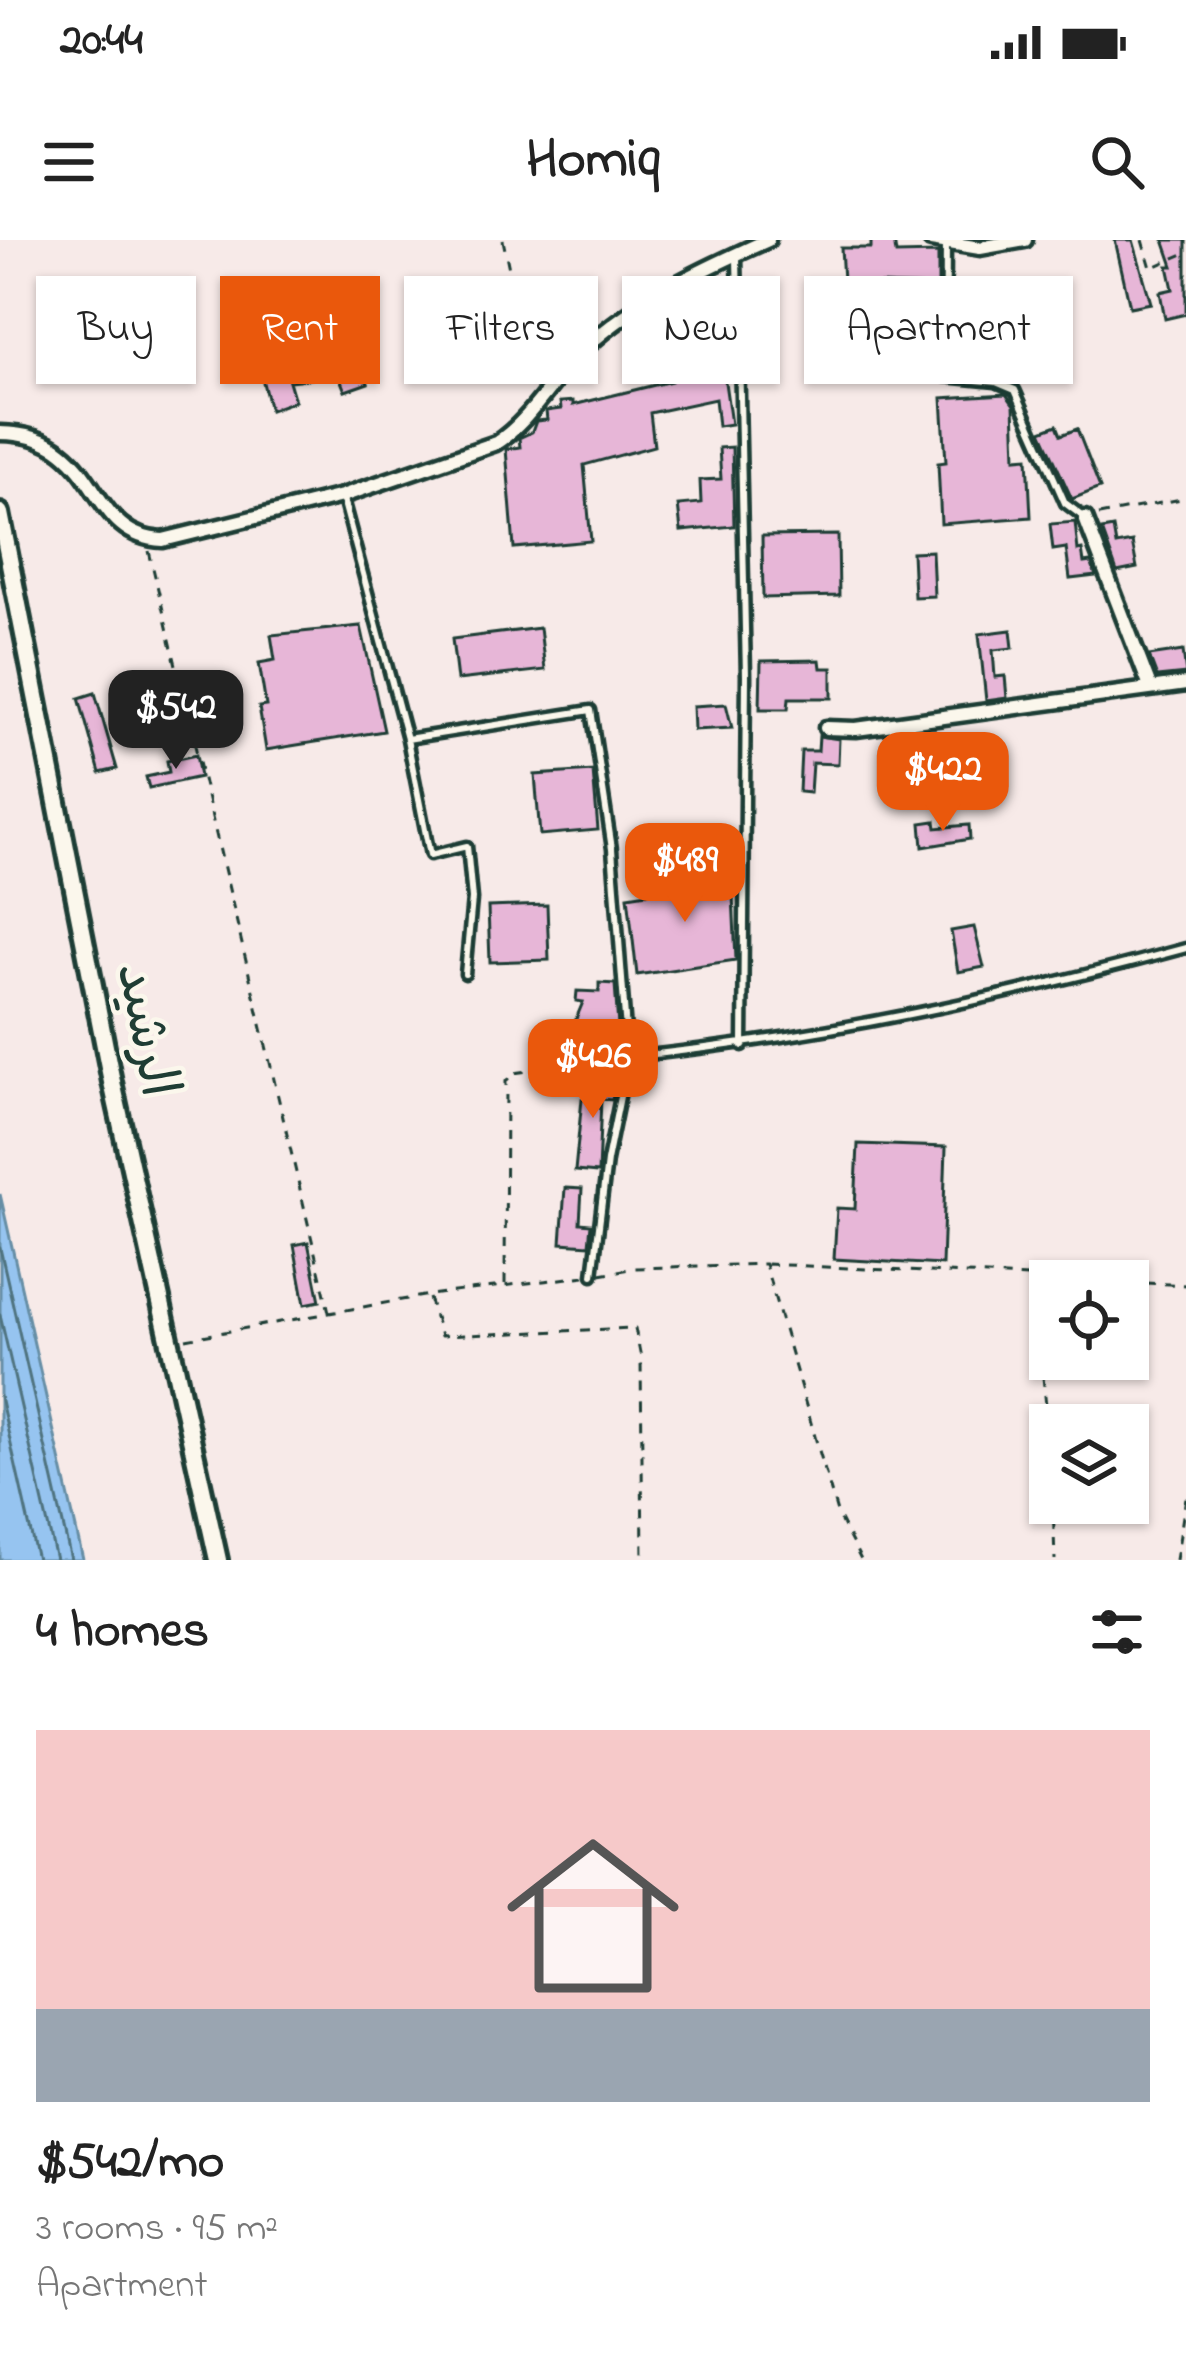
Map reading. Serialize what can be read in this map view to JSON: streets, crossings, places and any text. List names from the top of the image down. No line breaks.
{"streets":{"main road":["الرشيد"]},"page":{"status":"20:44","header":"Homiq","chip":["Buy","Rent","Filters","New","Apartment"],"price":["$542","$422","$489","$426"],"heading":"4 homes","list":[{"name":"$542/mo","note":"3 rooms · 95 m² · Apartment"}]}}
